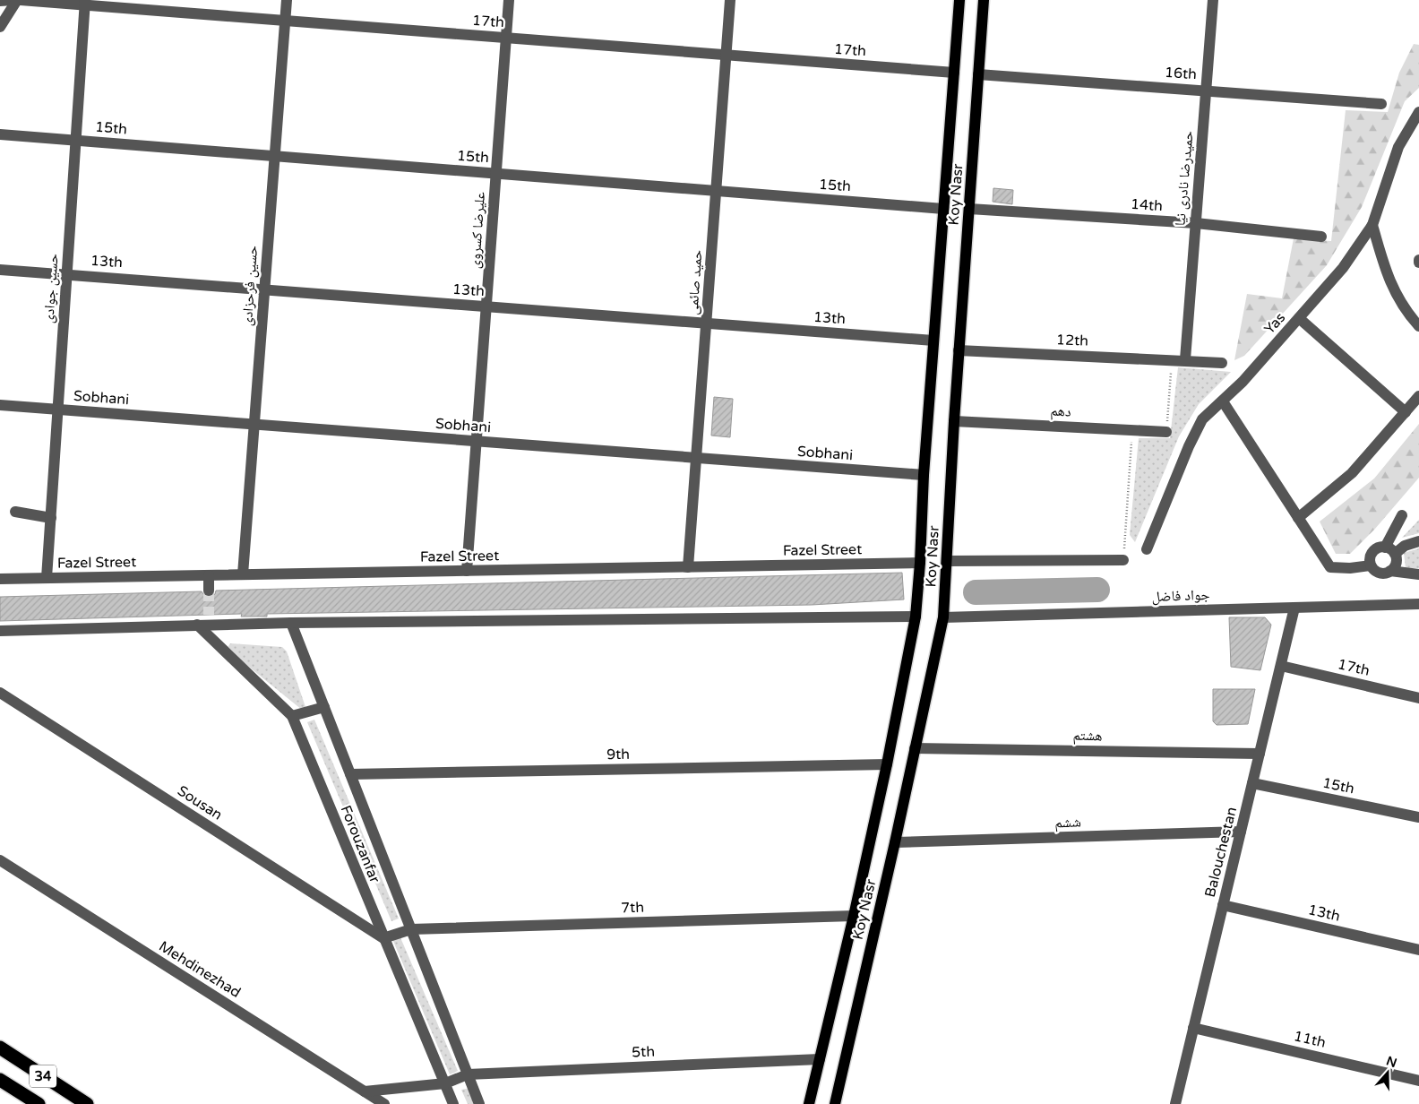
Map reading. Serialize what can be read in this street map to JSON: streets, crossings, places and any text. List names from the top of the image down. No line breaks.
{"streets":{"highway":["34"],"main road":["Koy Nasr"],"street":["17th","16th","15th","حمیدرضا نادری نیا","14th","علیرضا کسروی","13th","حمید صائمی","حسین فرحزادی","حسین جوادی","Yas","12th","Sobhani","دهم","Fazel Street","جواد فاضل","هشتم","9th","Sousan","ششم","Forouzanfar","Balouchestan","7th","Mehdinezhad","11th","5th"]},"crossings":[["17th","Koy Nasr"],["17th","علیرضا کسروی"],["17th","حمید صائمی"],["17th","حسین فرحزادی"],["17th","حسین جوادی"],["17th","Balouchestan"],["16th","حمیدرضا نادری نیا"],["16th","Koy Nasr"],["15th","Koy Nasr"],["15th","علیرضا کسروی"],["15th","حمید صائمی"],["15th","حسین فرحزادی"],["15th","حسین جوادی"],["15th","Balouchestan"],["حمیدرضا نادری نیا","14th"],["حمیدرضا نادری نیا","12th"],["Koy Nasr","14th"],["Koy Nasr","13th"],["Koy Nasr","12th"],["Koy Nasr","Sobhani"],["Koy Nasr","دهم"],["Koy Nasr","Fazel Street"],["Koy Nasr","جواد فاضل"],["Koy Nasr","هشتم"],["Koy Nasr","9th"],["Koy Nasr","ششم"],["Koy Nasr","7th"],["Koy Nasr","5th"],["علیرضا کسروی","13th"],["علیرضا کسروی","Sobhani"],["علیرضا کسروی","Fazel Street"],["13th","حمید صائمی"],["13th","حسین فرحزادی"],["13th","حسین جوادی"],["13th","Balouchestan"],["حمید صائمی","Sobhani"],["حمید صائمی","Fazel Street"],["حسین فرحزادی","Sobhani"],["حسین فرحزادی","Fazel Street"],["حسین جوادی","Sobhani"],["حسین جوادی","Fazel Street"],["جواد فاضل","Balouchestan"],["هشتم","Balouchestan"],["9th","Forouzanfar"],["Sousan","Forouzanfar"],["Sousan","7th"],["ششم","Balouchestan"],["Forouzanfar","7th"],["Forouzanfar","5th"],["Balouchestan","11th"],["Mehdinezhad","5th"]],"north":"top"}
